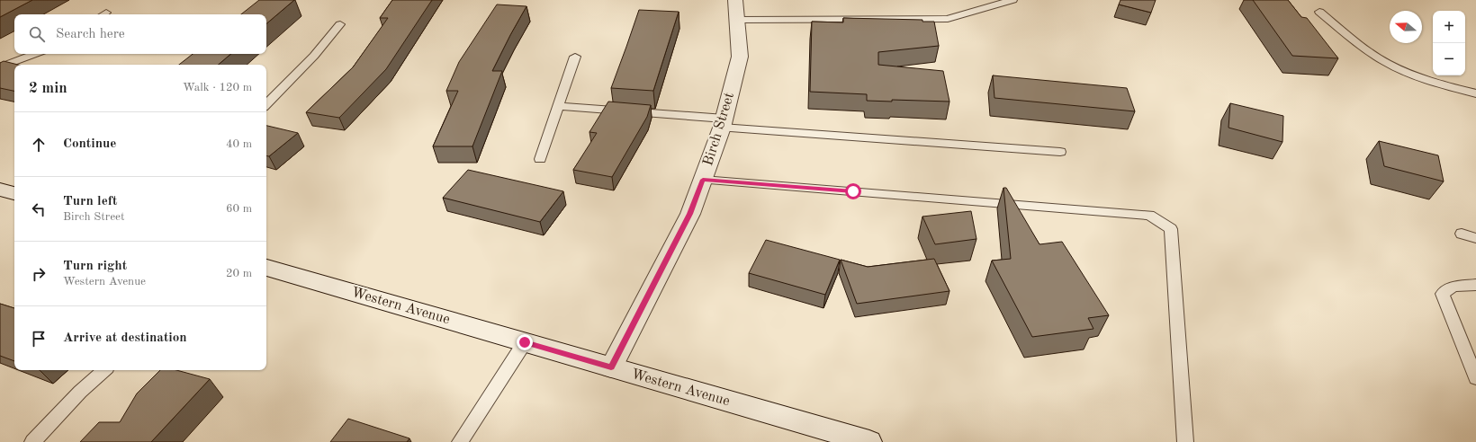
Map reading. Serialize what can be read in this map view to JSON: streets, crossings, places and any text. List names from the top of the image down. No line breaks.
{"streets":{"street":["Birch Street","Western Avenue"]},"crossings":[["Birch Street","Western Avenue"]],"north":"left","page":{"map_buttons":["+","−"],"search":"Search here","heading":["2 min","Walk · 120 m"],"list":[["Continue","40 m"],["Turn left","Birch Street","60 m"],["Turn right","Western Avenue","20 m"],"Arrive at destination"]}}
